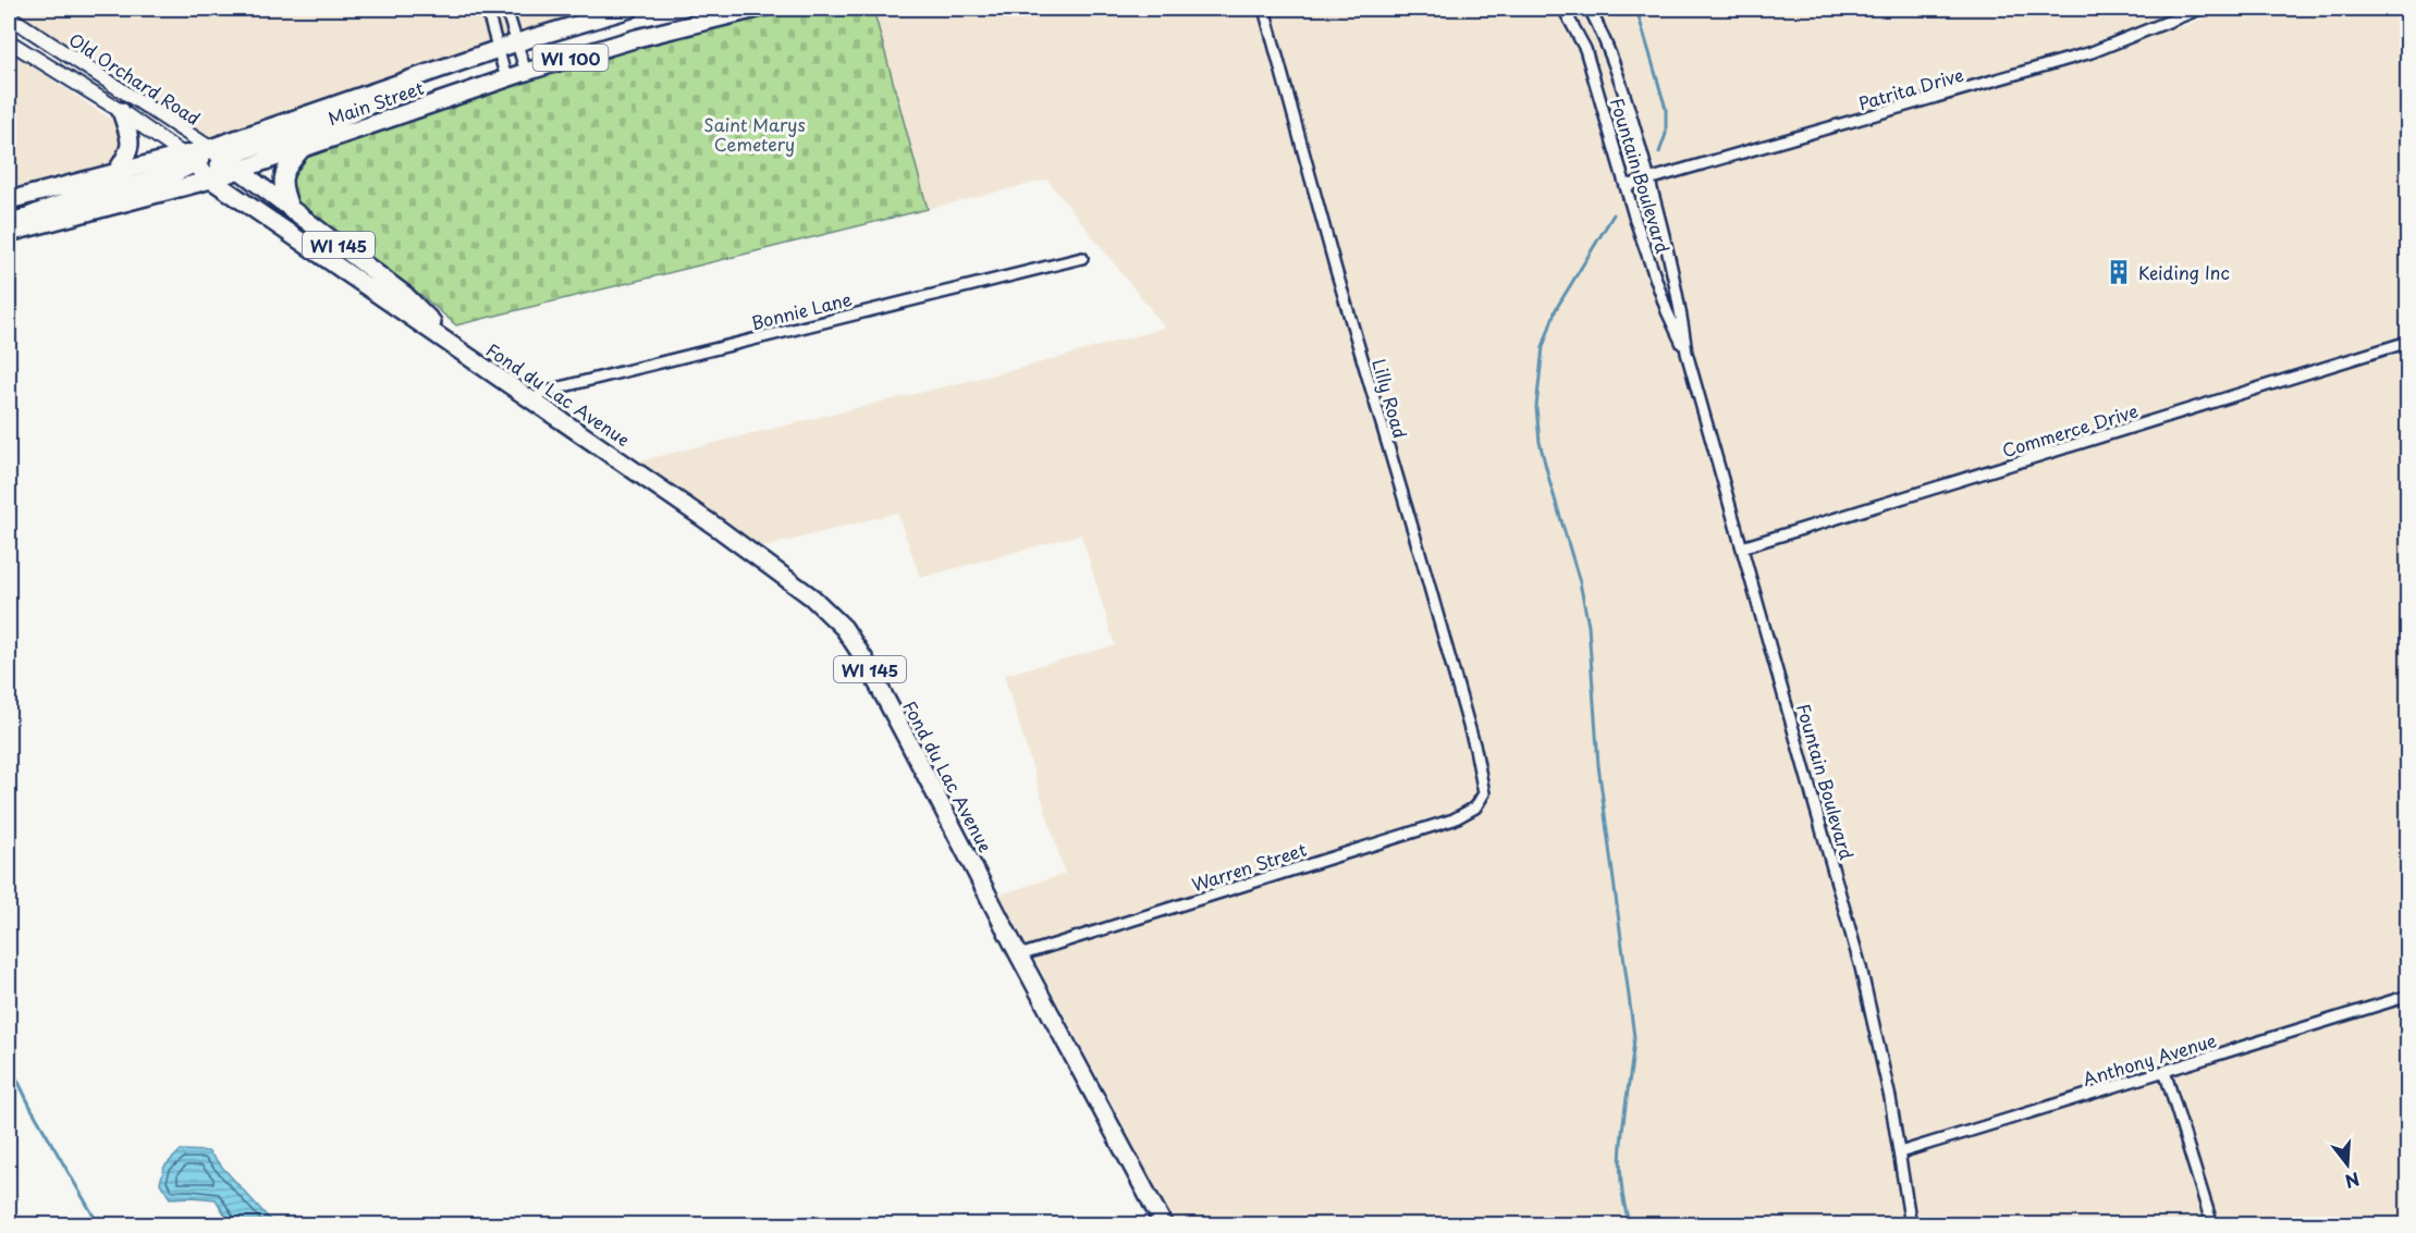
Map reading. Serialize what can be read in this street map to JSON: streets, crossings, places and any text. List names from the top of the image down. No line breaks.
{"streets":{"main road":["WI 100","Main Street","WI 145","Fond du Lac Avenue"],"street":["Old Orchard Road","Patrita Drive","Fountain Boulevard","Bonnie Lane","Lilly Road","Commerce Drive","Warren Street","Anthony Avenue"]},"crossings":[["Old Orchard Road","Main Street"],["Old Orchard Road","Fond du Lac Avenue"],["Patrita Drive","Fountain Boulevard"],["Main Street","Fond du Lac Avenue"],["Fountain Boulevard","Commerce Drive"],["Fountain Boulevard","Anthony Avenue"],["Bonnie Lane","Fond du Lac Avenue"],["Fond du Lac Avenue","Warren Street"],["Lilly Road","Warren Street"]],"parks":["Saint Marys Cemetery"],"places":{"building":["Keiding Inc"]},"north":"bottom"}
